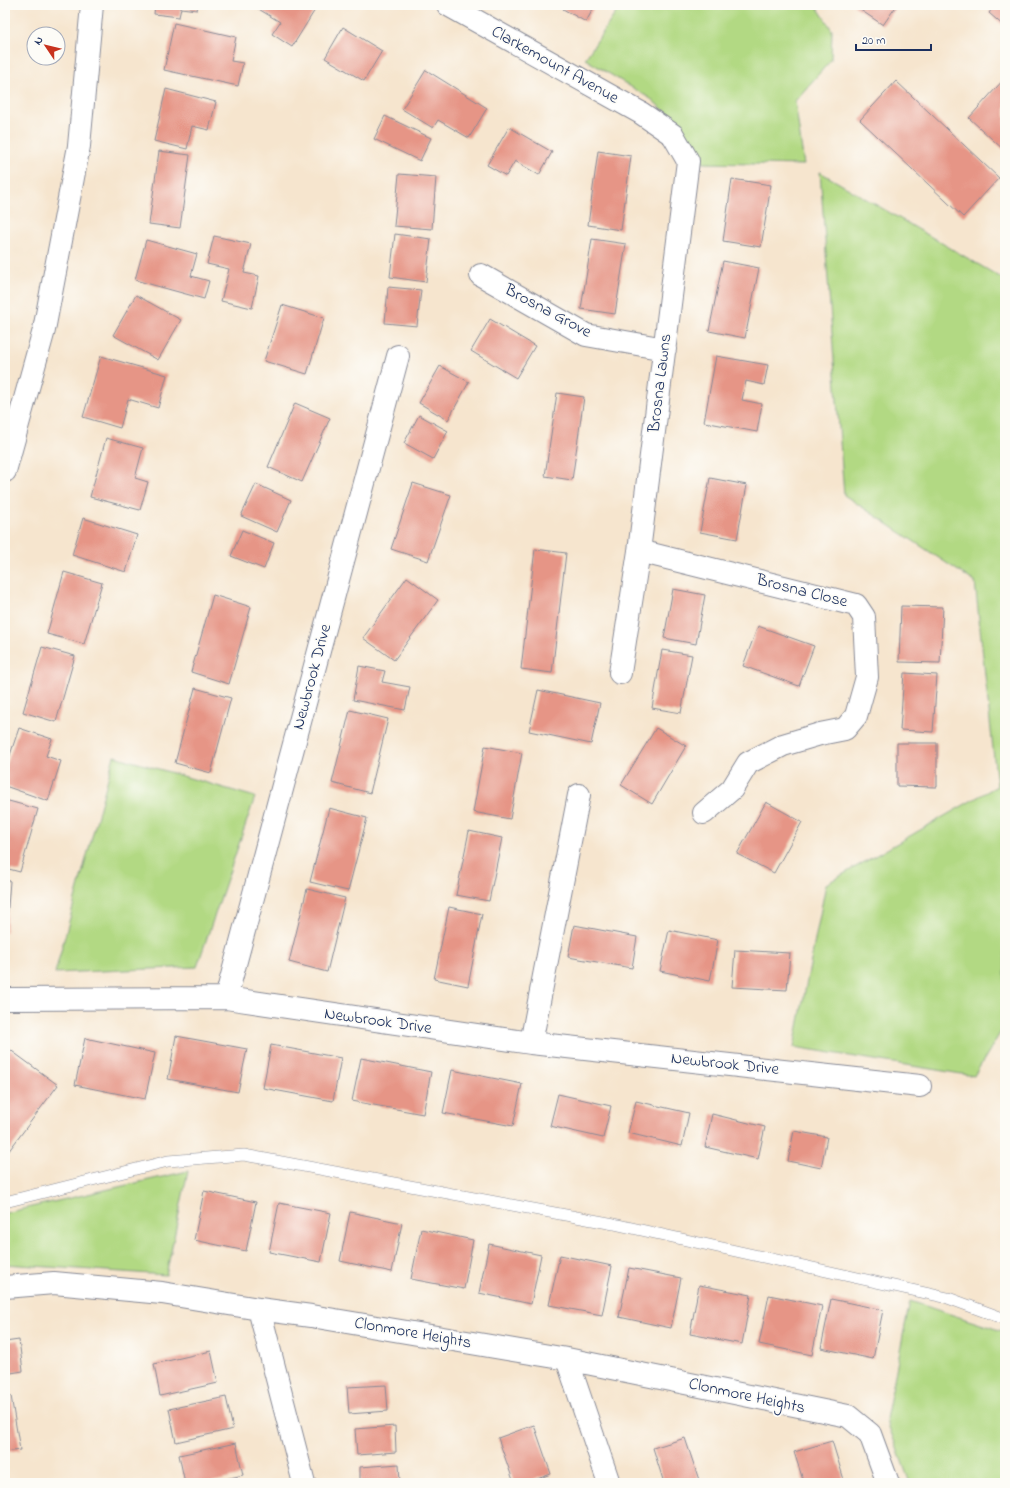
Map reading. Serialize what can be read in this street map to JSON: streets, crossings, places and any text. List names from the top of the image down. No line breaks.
{"streets":{"street":["Clarkemount Avenue","Brosna Grove","Brosna Lawns","Brosna Close","Newbrook Drive","Clonmore Heights"]},"crossings":[["Clarkemount Avenue","Brosna Lawns"],["Brosna Grove","Brosna Lawns"],["Brosna Lawns","Brosna Close"]],"scale_bar":"20 m","north":"top left"}
